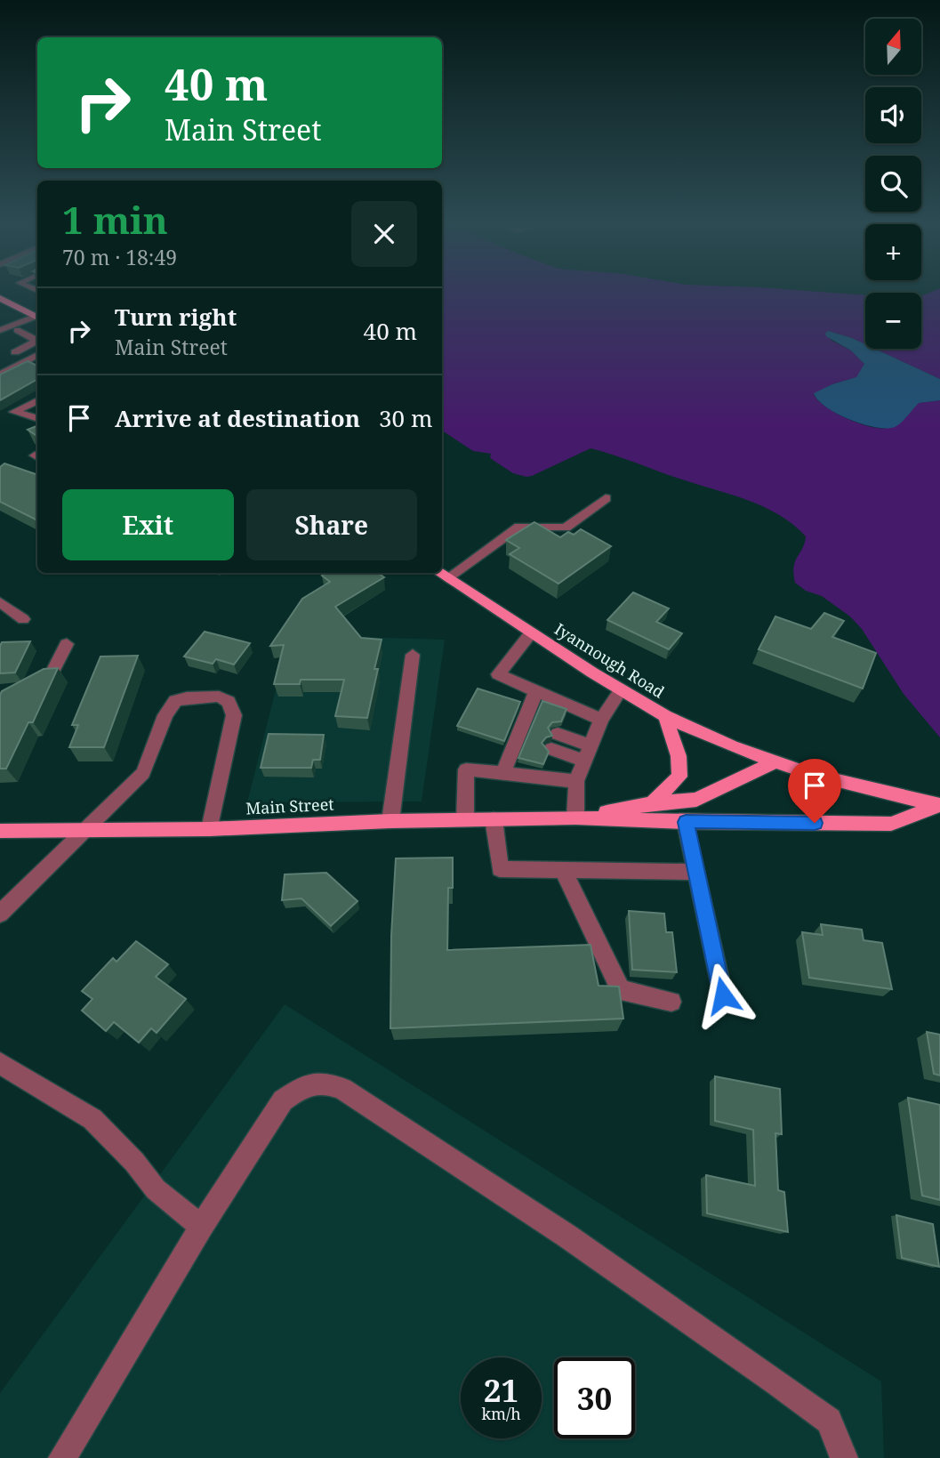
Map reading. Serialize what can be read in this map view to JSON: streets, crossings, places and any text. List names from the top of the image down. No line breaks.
{"streets":{"main road":["Iyannough Road","Main Street"]},"crossings":[["Iyannough Road","Main Street"]],"north":"top","page":{"map_buttons":["+","−"],"turn":["40 m","Main Street"],"heading":["1 min","70 m · 18:49"],"list":[{"name":"Turn right","note":"Main Street","value":"40 m"},{"name":"Arrive at destination","value":"30 m"}],"buttons":["Exit","Share"],"speed":"21 km/h","limit":"30"}}
